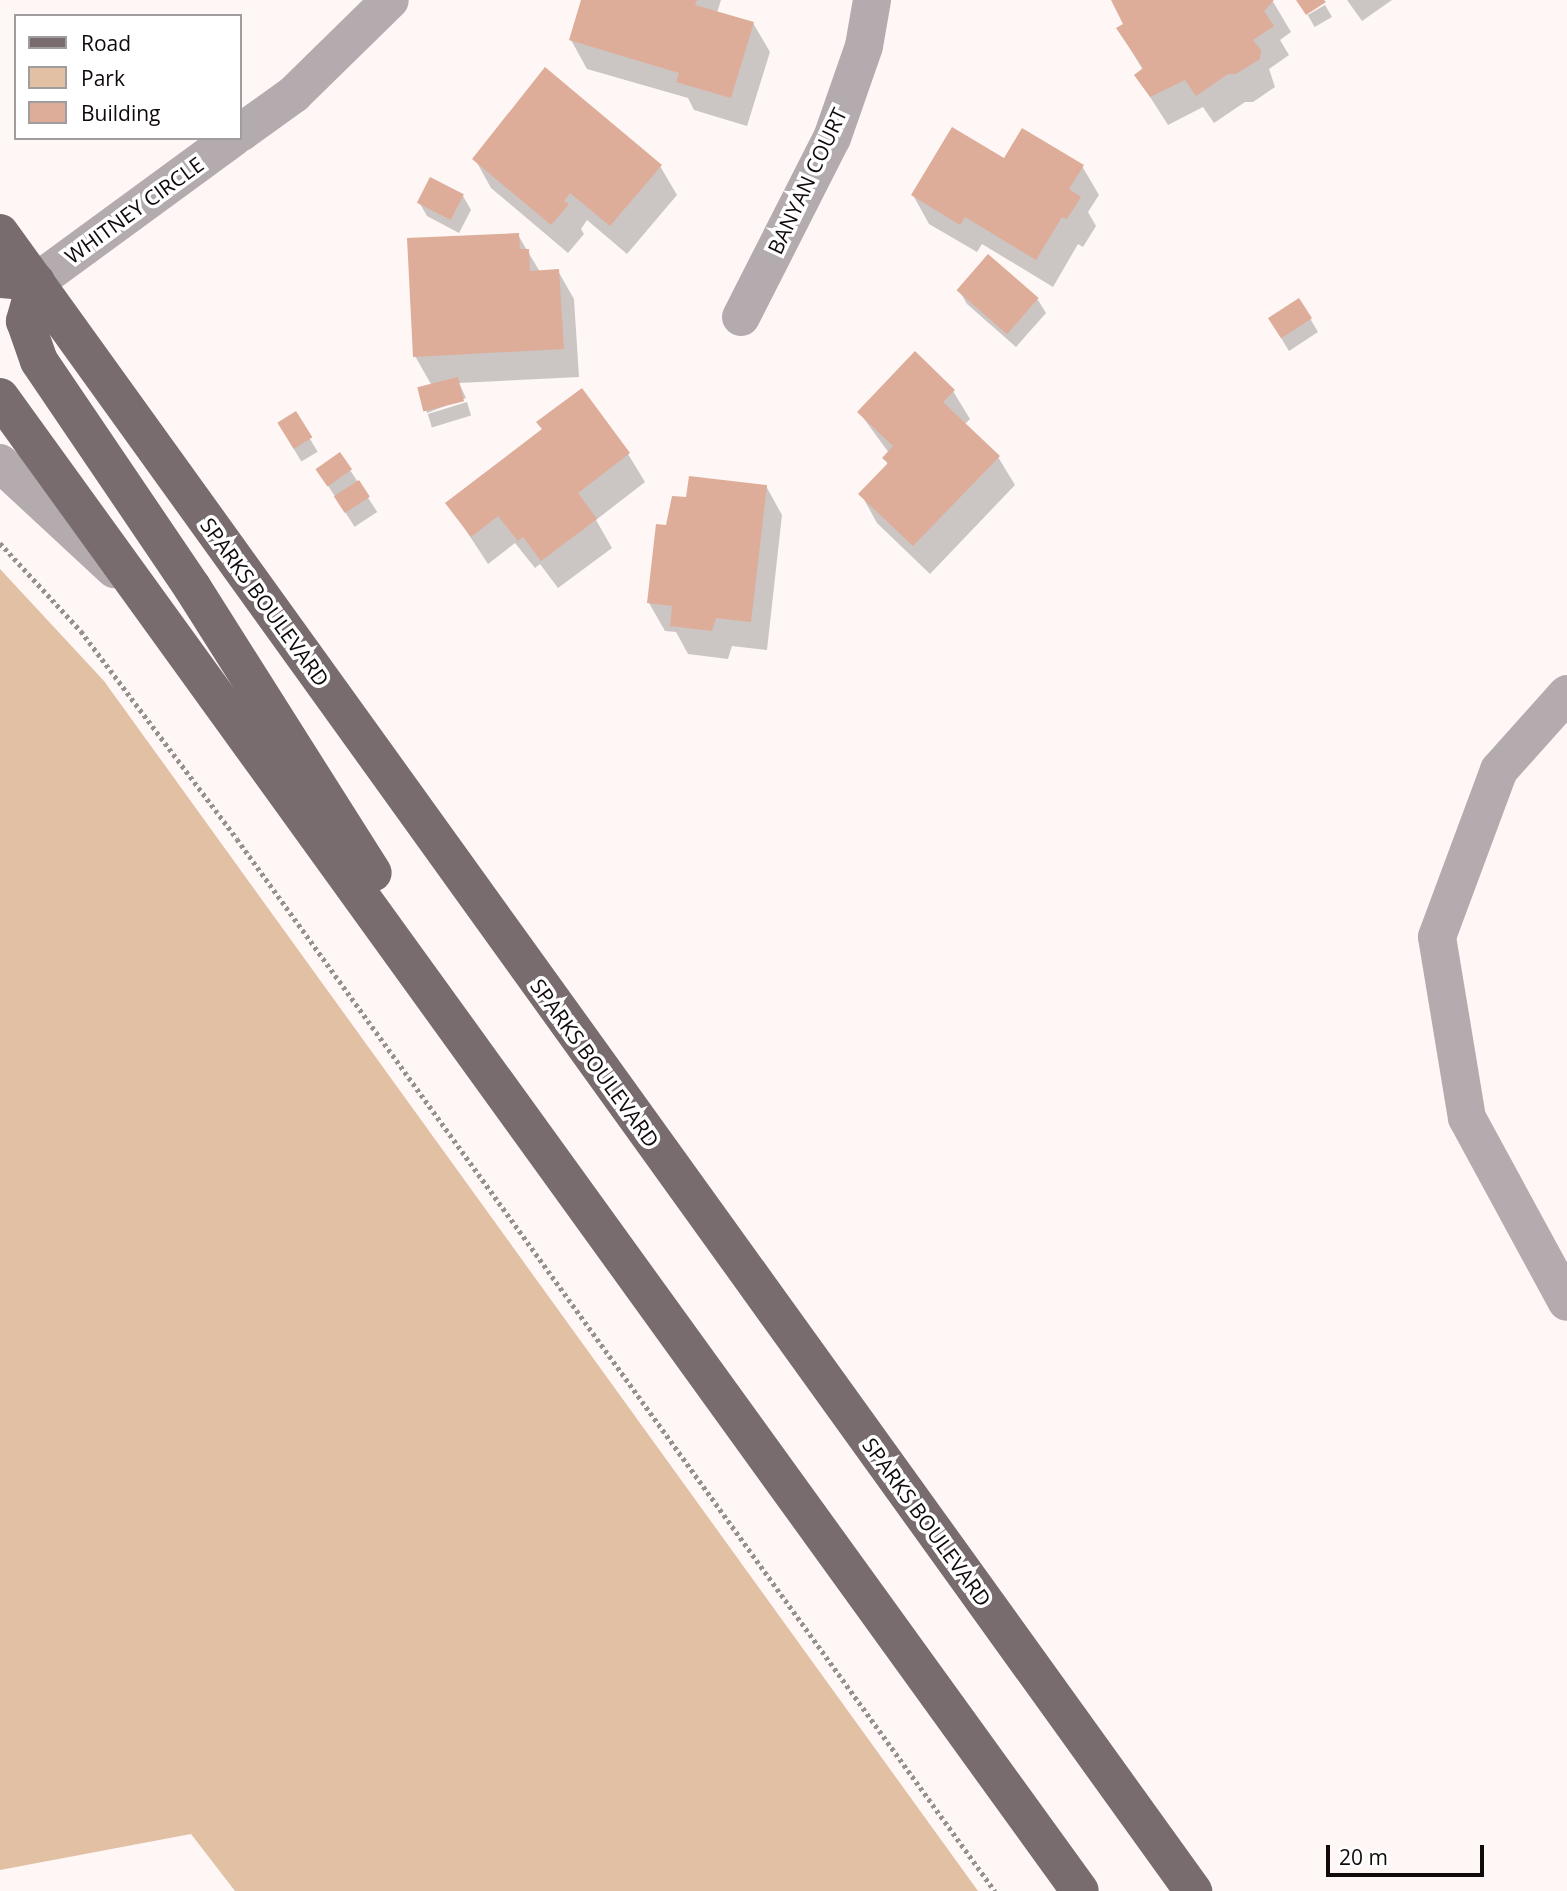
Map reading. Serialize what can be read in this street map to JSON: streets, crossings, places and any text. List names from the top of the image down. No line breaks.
{"streets":{"main road":["SPARKS BOULEVARD"],"street":["BANYAN COURT","WHITNEY CIRCLE"]},"crossings":[["WHITNEY CIRCLE","SPARKS BOULEVARD"]],"legend":["Road","Park","Building"],"scale_bar":"20 m"}
